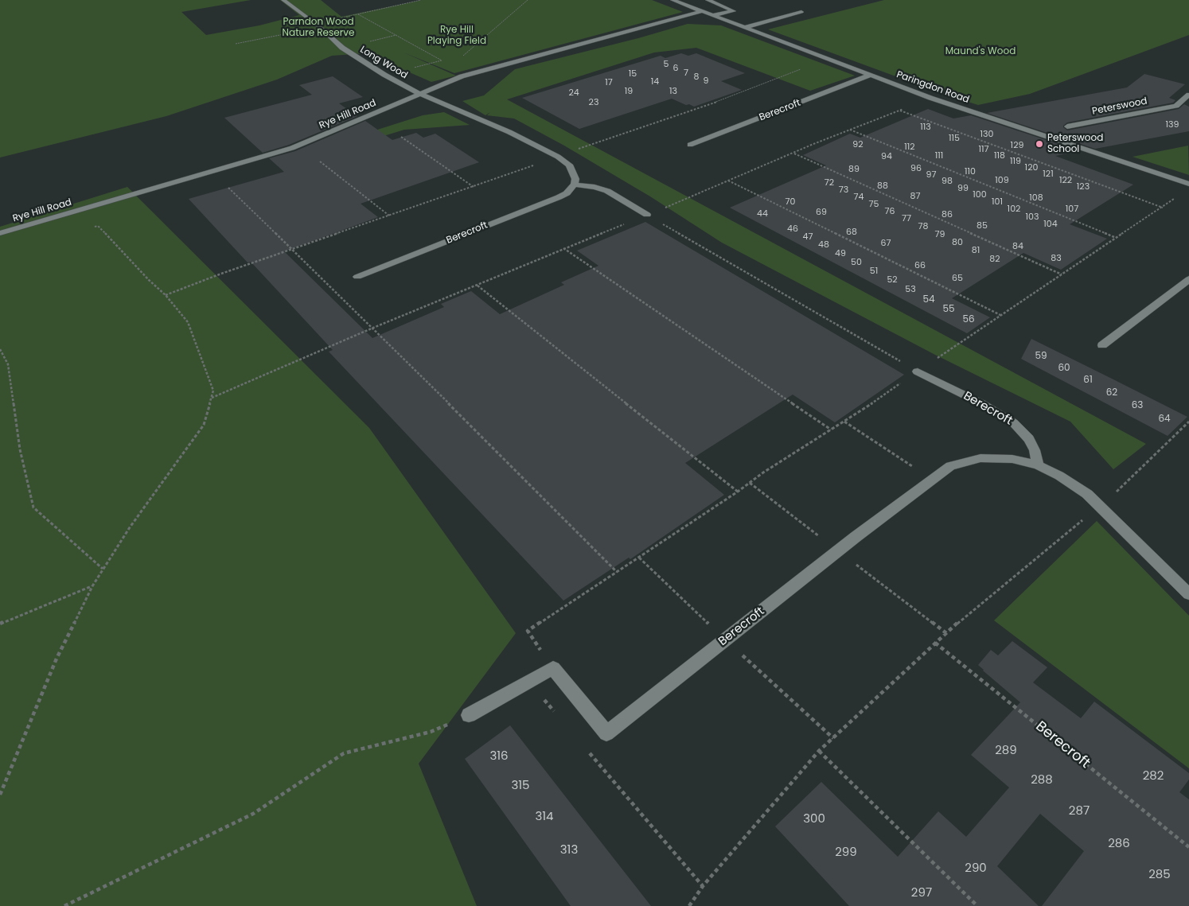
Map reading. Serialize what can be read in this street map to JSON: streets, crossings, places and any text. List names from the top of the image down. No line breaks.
{"streets":{"street":["Long Wood","Paringdon Road","Peterswood","Berecroft","Rye Hill Road"]},"crossings":[["Long Wood","Rye Hill Road"],["Paringdon Road","Berecroft"],["Paringdon Road","Rye Hill Road"]],"parks":["Parndon Wood Nature Reserve","Rye Hill Playing Field","Maund's Wood"],"places":["Peterswood School"],"house_numbers":["5","6","7","15","8","9","14","17","19","13","24","23","139","113","130","115","92","129","112","117","111","118","94","119","120","96","89","110","121","97","109","122","98","72","88","123","99","73","100","87","74","108","70","101","75","102","107","76","69","44","86","103","77","104","85","78","46","68","79","47","80","67","48","84","81","49","83","82","50","66","51","65","52","53","54","55","56","59","60","61","62","63","64","289","316","282","288","315","287","314","300","286","313","299","290","285","297"]}
